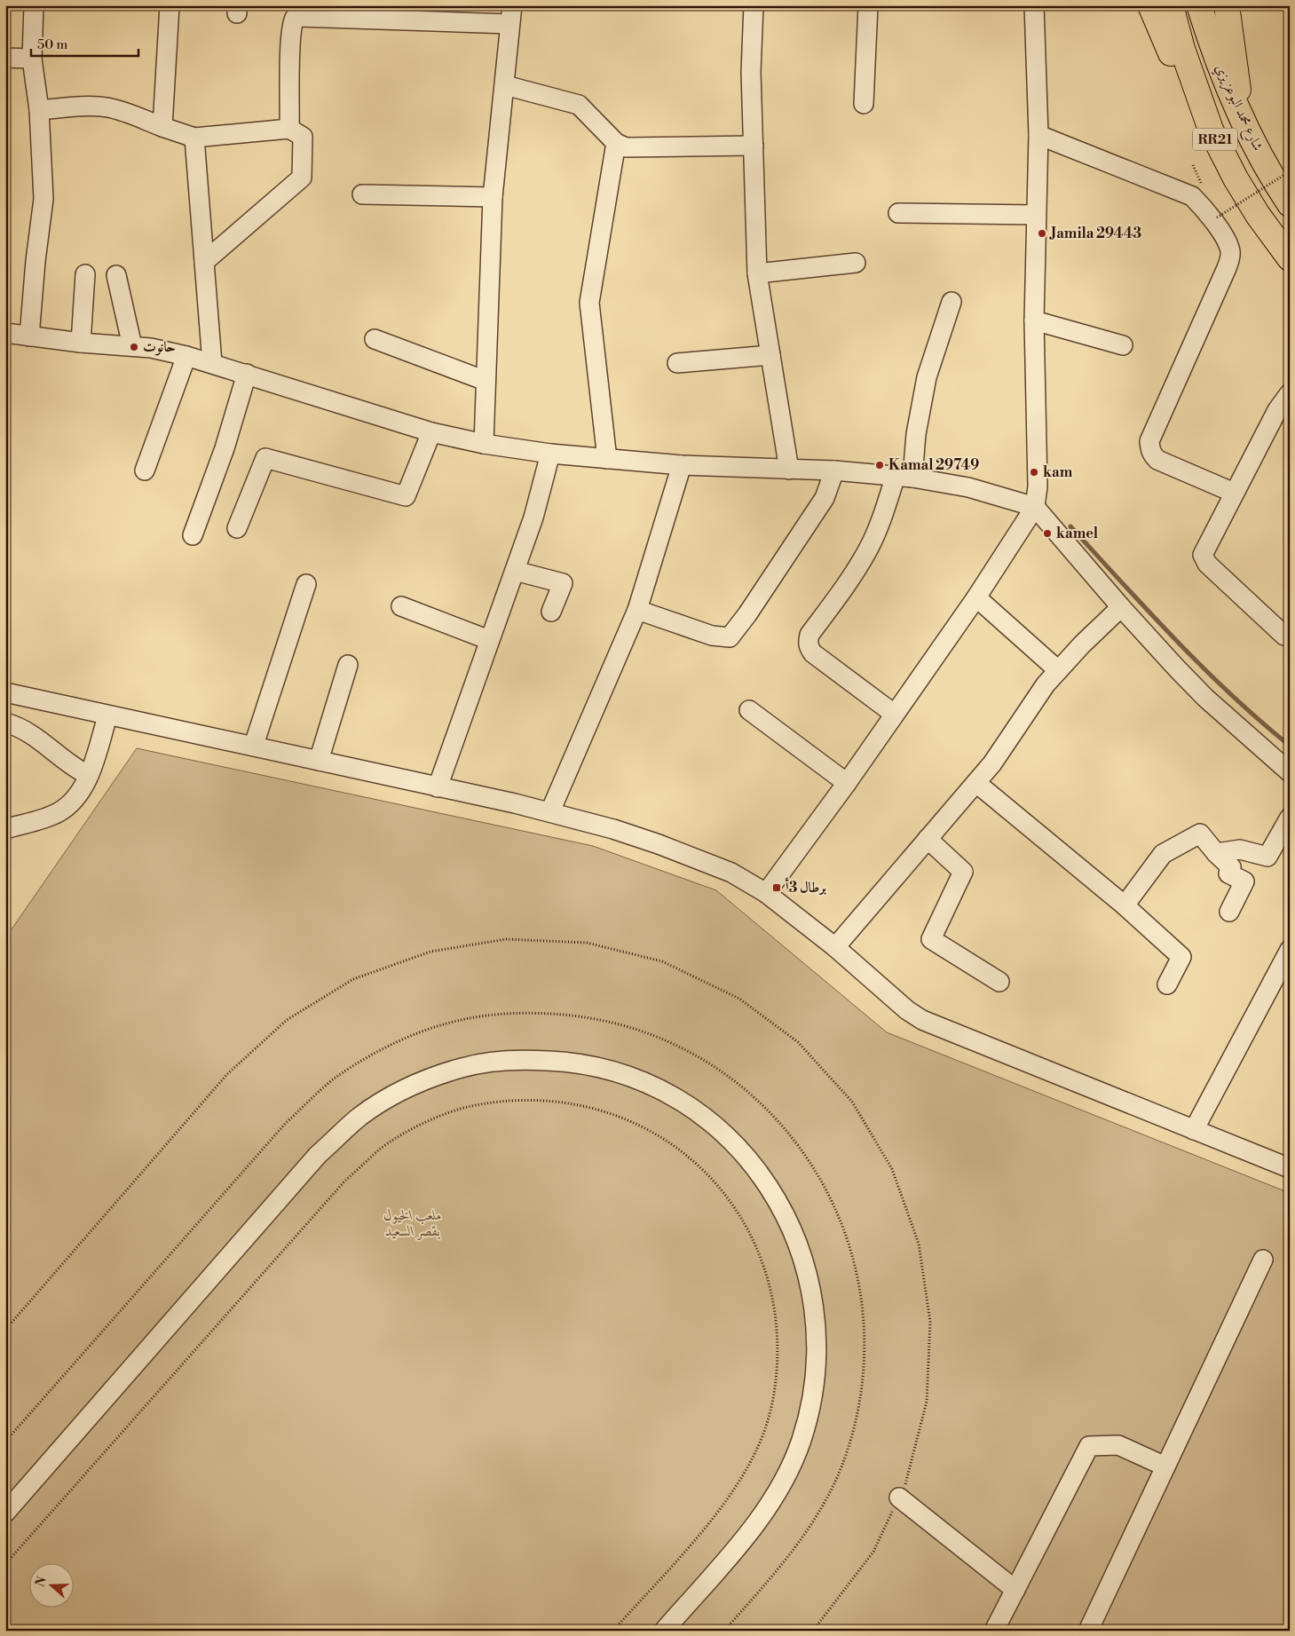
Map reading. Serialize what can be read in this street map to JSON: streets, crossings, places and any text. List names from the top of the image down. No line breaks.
{"streets":{"highway":["شارع محمد البوعزيزي","RR21"]},"parks":["ملعب الخيول بقصر السعيد"],"places":{"other":["Jamila 29443","حانوت","Kamal 29749","kam","kamel"],"transit":["برطال 3أ"]},"scale_bar":"50 m","north":"left"}
